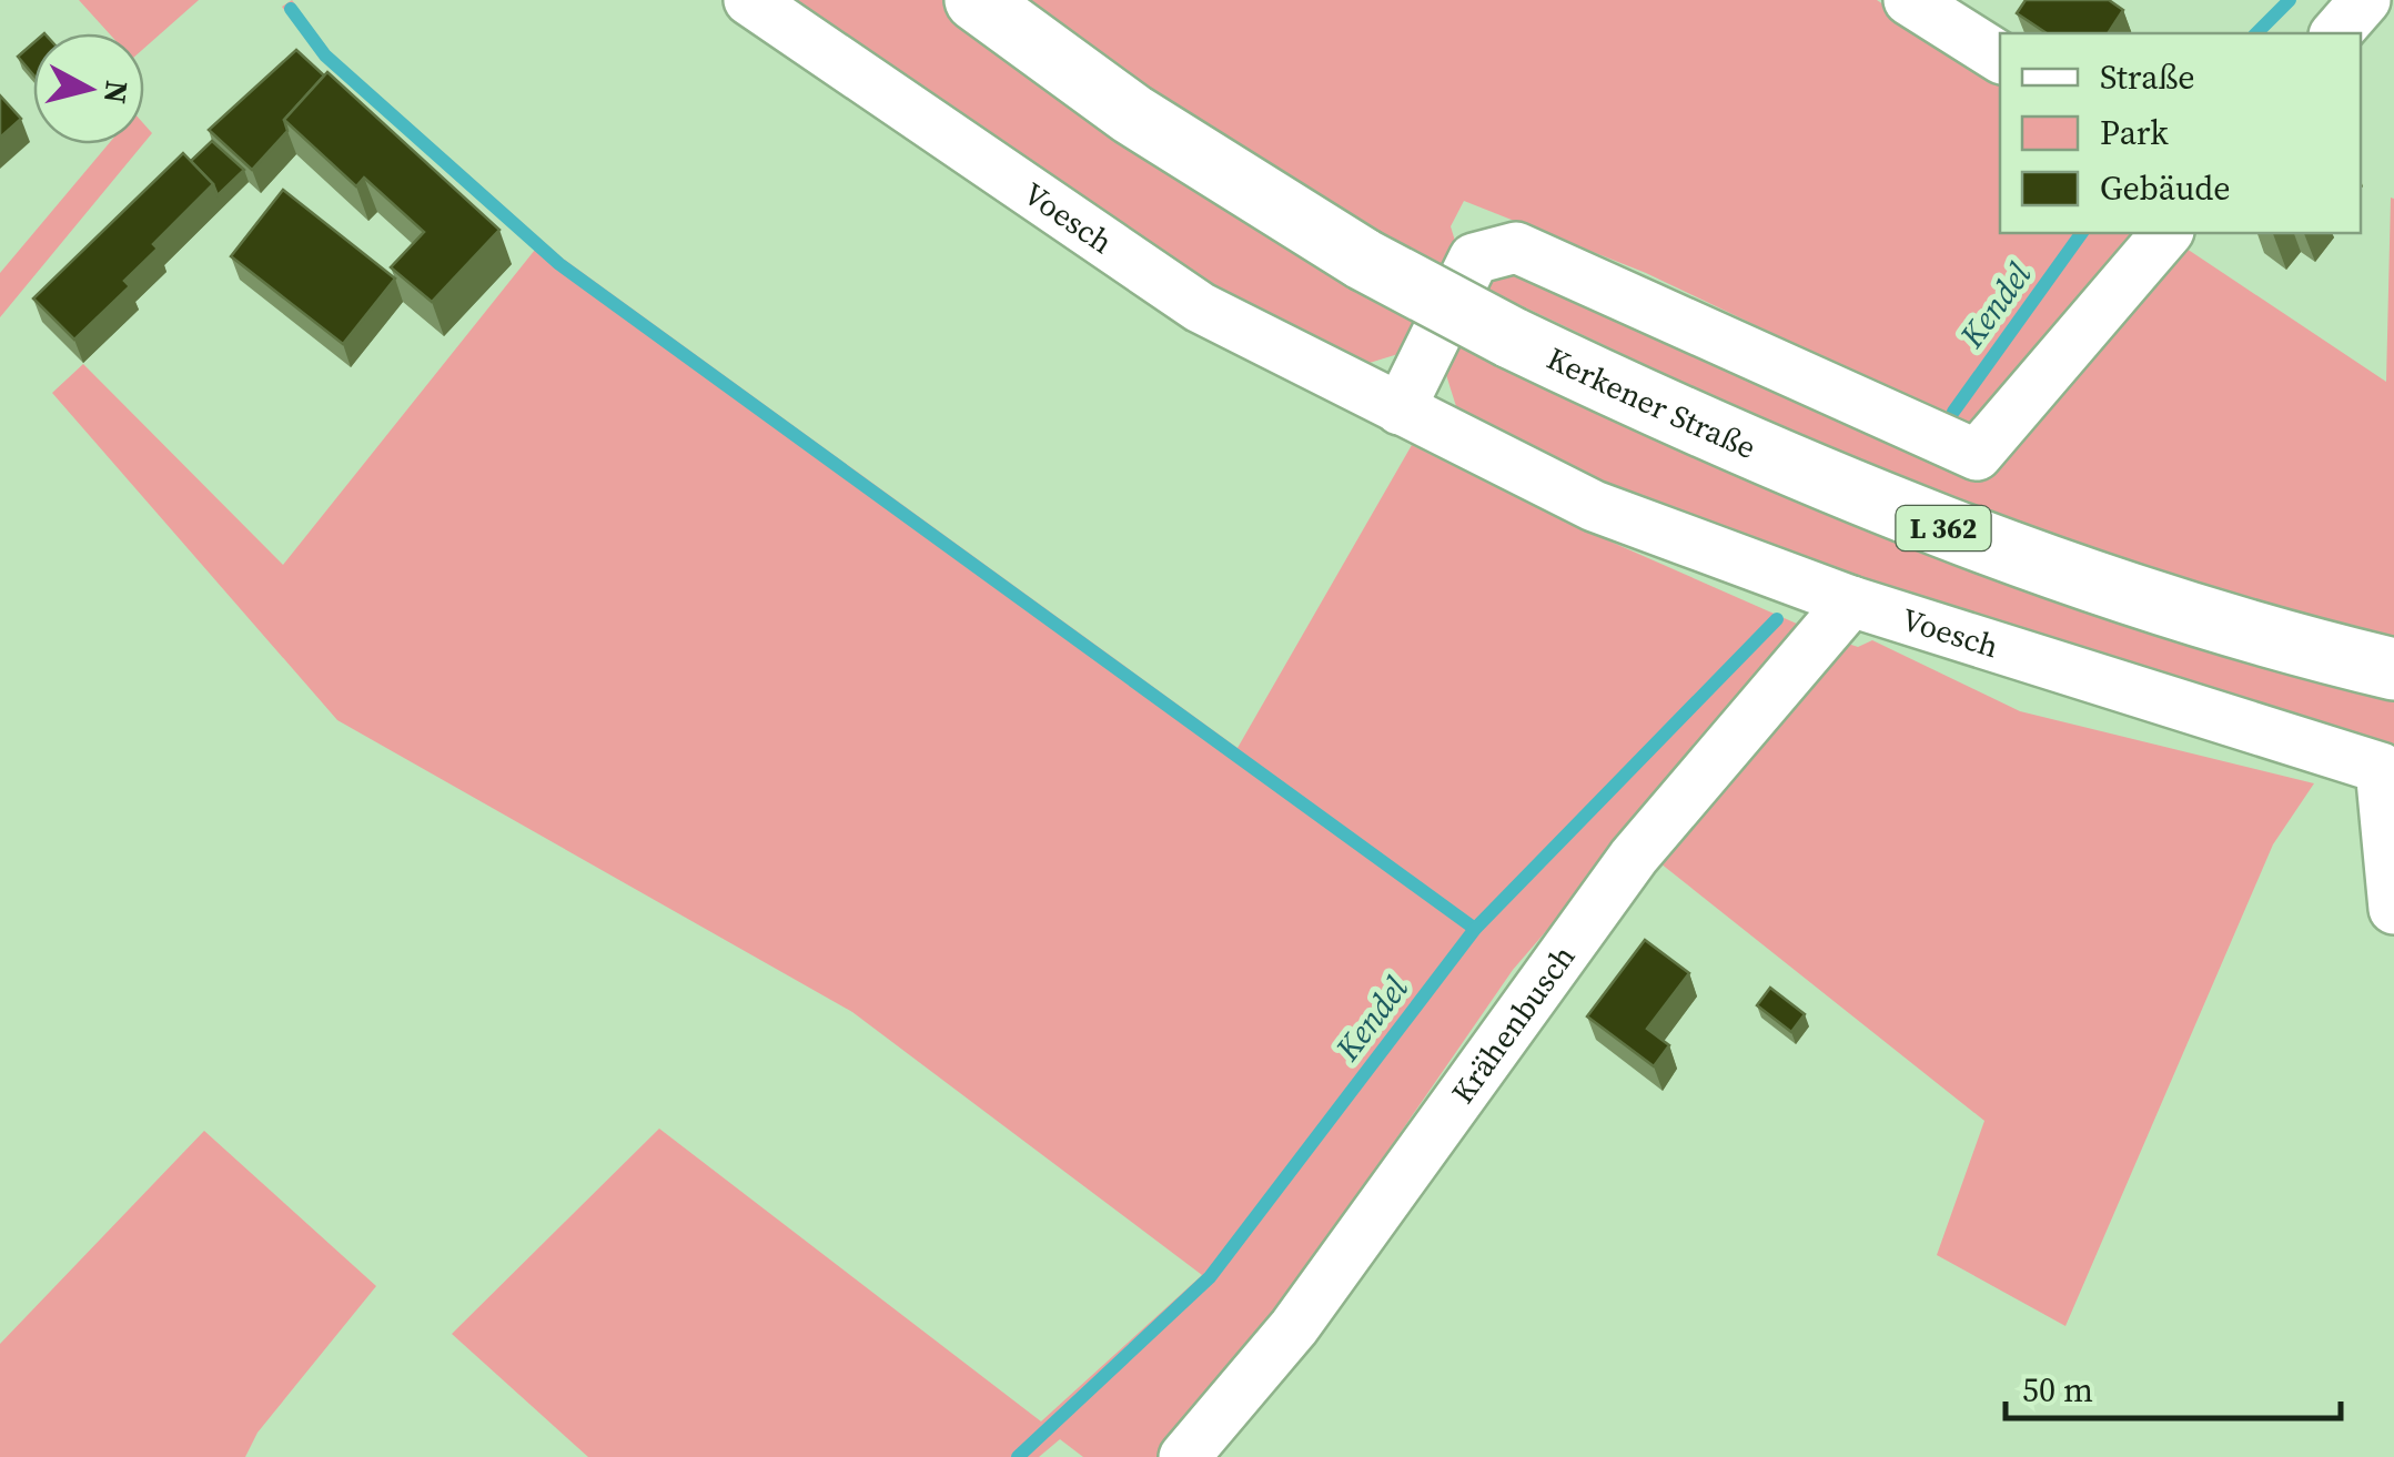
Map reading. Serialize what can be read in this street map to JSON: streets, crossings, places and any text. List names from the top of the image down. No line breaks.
{"streets":{"main road":["Kerkener Straße","L 362"],"street":["Voesch","Krähenbusch"]},"crossings":[["Voesch","Krähenbusch"]],"water":["Kendel"],"legend":["Straße","Park","Gebäude"],"scale_bar":"50 m","north":"right"}
